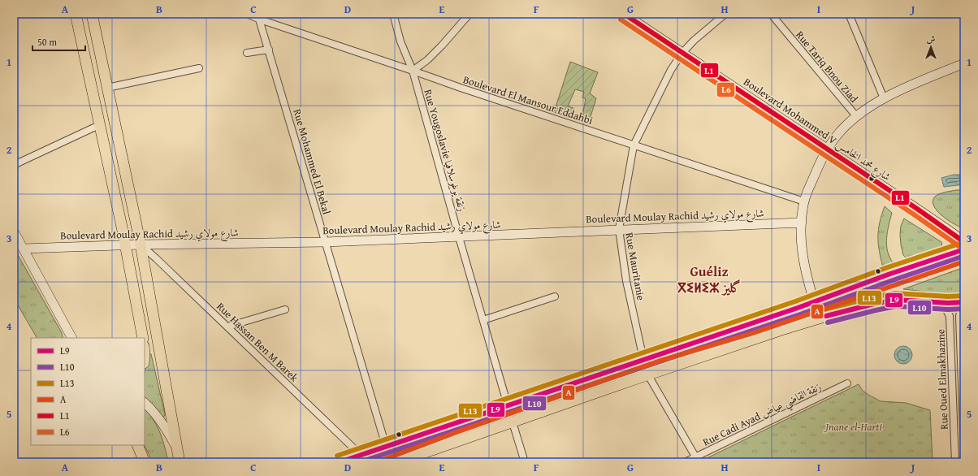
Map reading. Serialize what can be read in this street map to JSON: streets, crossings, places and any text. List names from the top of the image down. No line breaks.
{"streets":{"street":["Rue Tariq Bnou Ziad","Boulevard El Mansour Eddahbi","Boulevard Mohammed V شارع محمد الخامس","Rue Yougoslavie زنقة يوغوسلافيا","Rue Mohammed El Bekal","Boulevard Moulay Rachid شارع مولاي رشيد","Rue Mauritanie","Rue Hassan Ben M Barek","Rue Oued Elmakhazine","Rue Cadi Ayad زنقة القاضي عياض"]},"crossings":[["Boulevard El Mansour Eddahbi","Rue Yougoslavie زنقة يوغوسلافيا"],["Boulevard El Mansour Eddahbi","Rue Mohammed El Bekal"],["Boulevard El Mansour Eddahbi","Rue Mauritanie"],["Boulevard Mohammed V شارع محمد الخامس","Rue Mauritanie"],["Rue Yougoslavie زنقة يوغوسلافيا","Boulevard Moulay Rachid شارع مولاي رشيد"],["Rue Mohammed El Bekal","Boulevard Moulay Rachid شارع مولاي رشيد"],["Boulevard Moulay Rachid شارع مولاي رشيد","Rue Mauritanie"],["Boulevard Moulay Rachid شارع مولاي رشيد","Rue Hassan Ben M Barek"]],"districts":["Guéliz ⴳⵉⵍⵉⵣ گليز"],"parks":["Jnane el-Harti"],"lines":["transit line L1","transit line L6","transit line L13","transit line L9","transit line L10","transit line A"],"legend":["L9","L10","L13","A","L1","L6"],"scale_bar":"50 m","north":"top","grid":{"columns":["A","B","C","D","E","F","G","H","I","J"],"rows":["1","2","3","4","5"]}}
